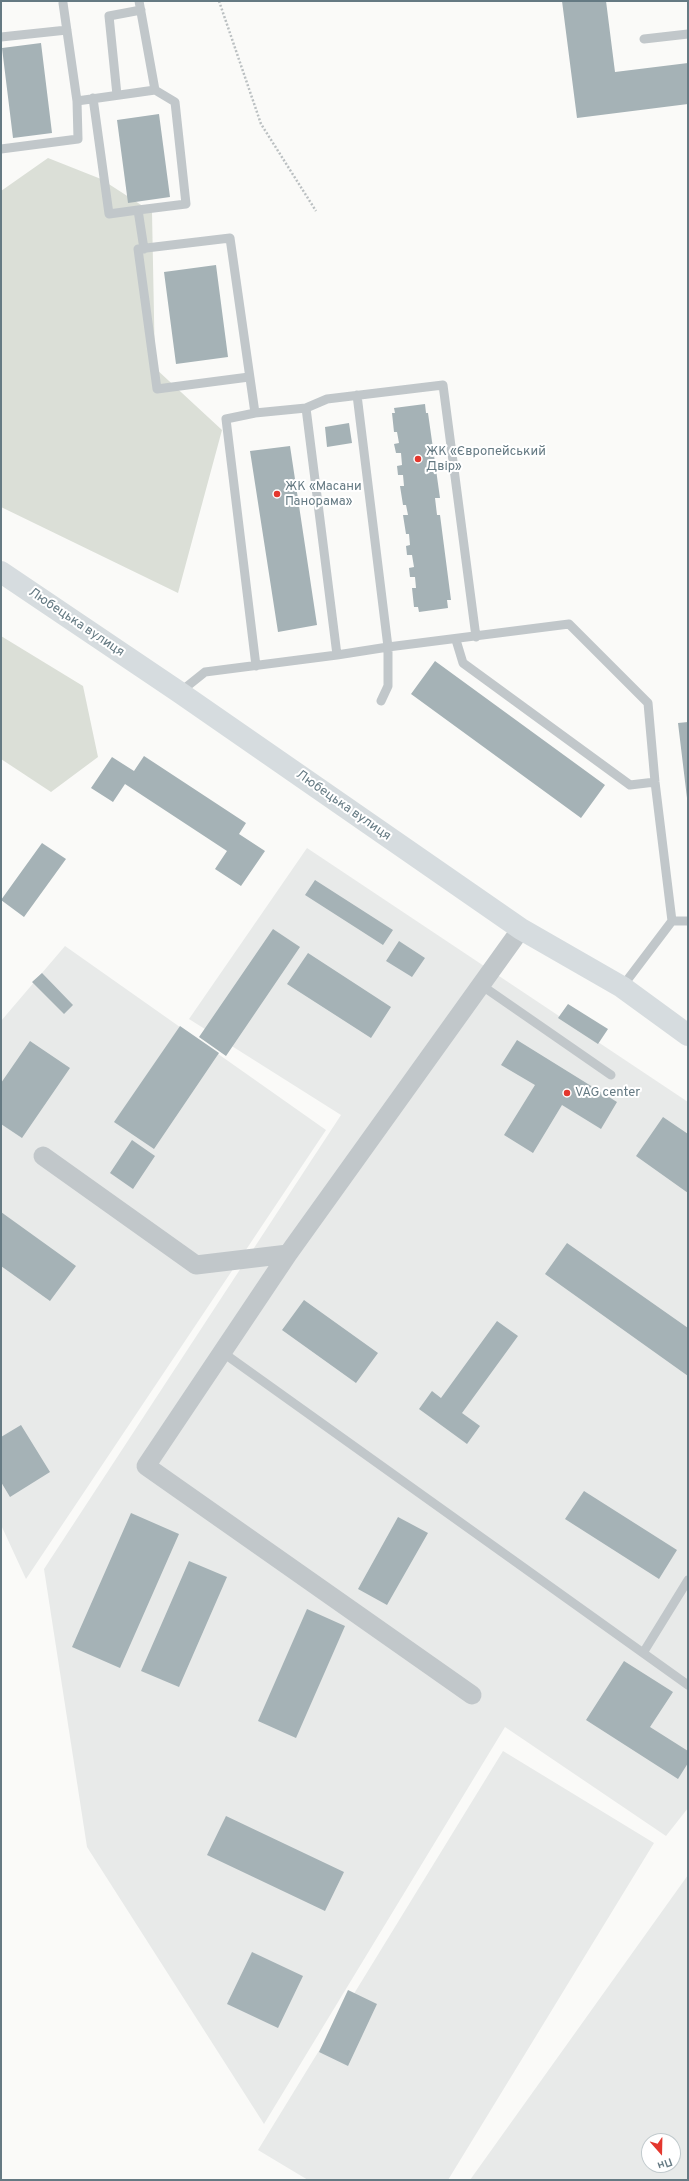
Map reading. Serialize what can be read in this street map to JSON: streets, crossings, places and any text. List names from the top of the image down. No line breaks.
{"streets":{"main road":["Любецька вулиця"]},"places":["ЖК «Європейський Двір»","ЖК «Масани Панорама»","VAG center"],"north":"bottom"}
